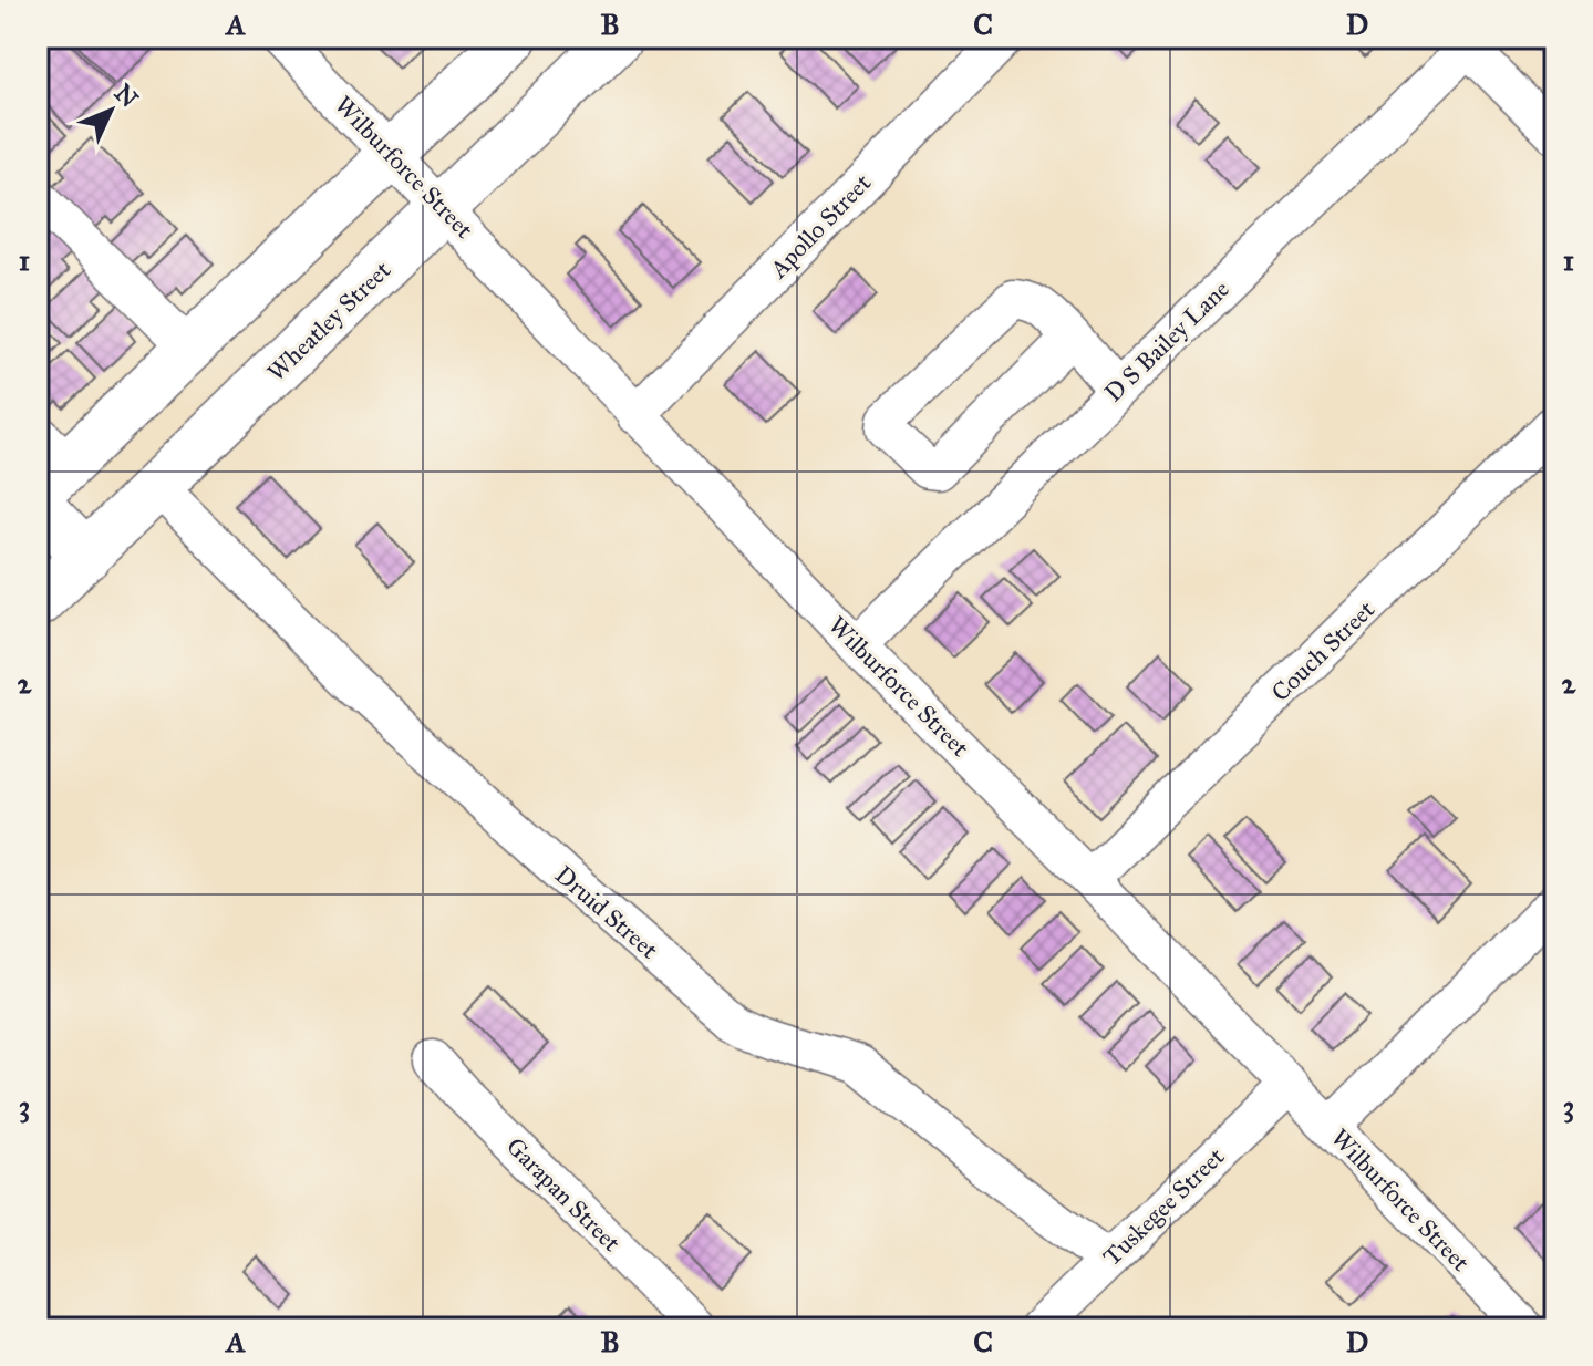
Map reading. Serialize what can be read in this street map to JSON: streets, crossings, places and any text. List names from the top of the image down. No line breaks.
{"streets":{"main road":["Wheatley Street"],"street":["Wilburforce Street","Apollo Street","D S Bailey Lane","Couch Street","Druid Street","Garapan Street","Tuskegee Street"]},"crossings":[["Wilburforce Street","Apollo Street"],["Wilburforce Street","Wheatley Street"],["Wilburforce Street","D S Bailey Lane"],["Wilburforce Street","Couch Street"],["Wilburforce Street","Tuskegee Street"],["Wheatley Street","Druid Street"],["Druid Street","Tuskegee Street"]],"north":"top right","grid":{"columns":["A","B","C","D"],"rows":["1","2","3"]}}
